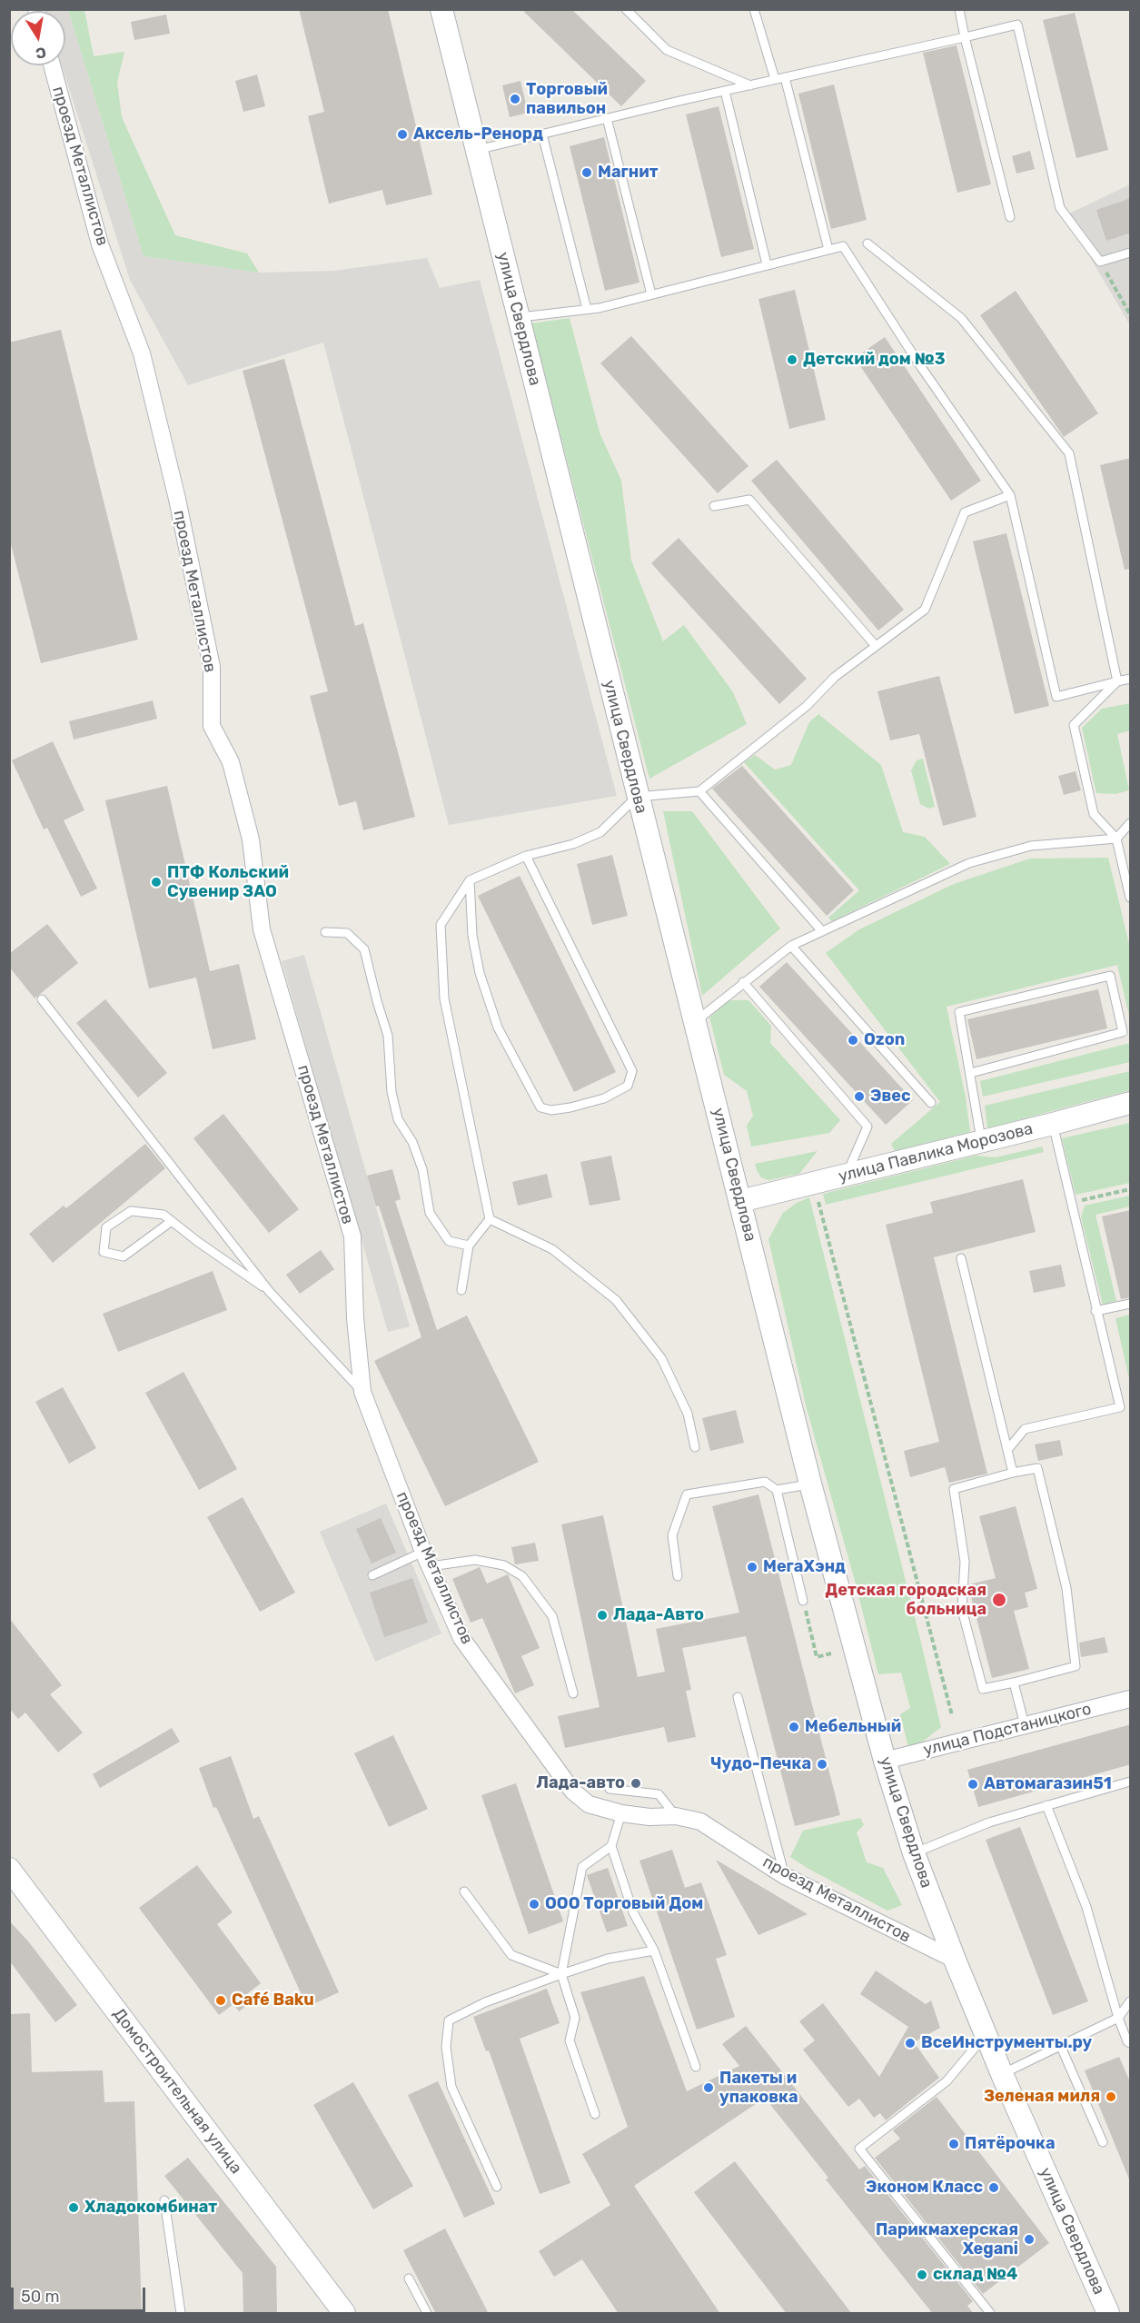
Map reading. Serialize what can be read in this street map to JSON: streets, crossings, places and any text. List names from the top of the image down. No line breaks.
{"streets":{"street":["проезд Металлистов","улица Свердлова","улица Павлика Морозова","улица Подстаницкого","Домостроительная улица"]},"crossings":[["проезд Металлистов","улица Свердлова"],["улица Свердлова","улица Павлика Морозова"],["улица Свердлова","улица Подстаницкого"]],"places":["Торговый павильон","Аксель-Ренорд","Магнит","Детский дом №3","ПТФ Кольский Сувенир ЗАО","Ozon","Эвес","МегаХэнд","Детская городская больница","Лада-Авто","Мебельный","Чудо-Печка","Лада-авто","Автомагазин51","ООО Торговый Дом","Café Baku","ВсеИнструменты.ру","Пакеты и упаковка","Зеленая миля","Пятёрочка","Эконом Класс","Хладокомбинат","Парикмахерская Xegani","склад №4"],"scale_bar":"50 m","north":"bottom"}
